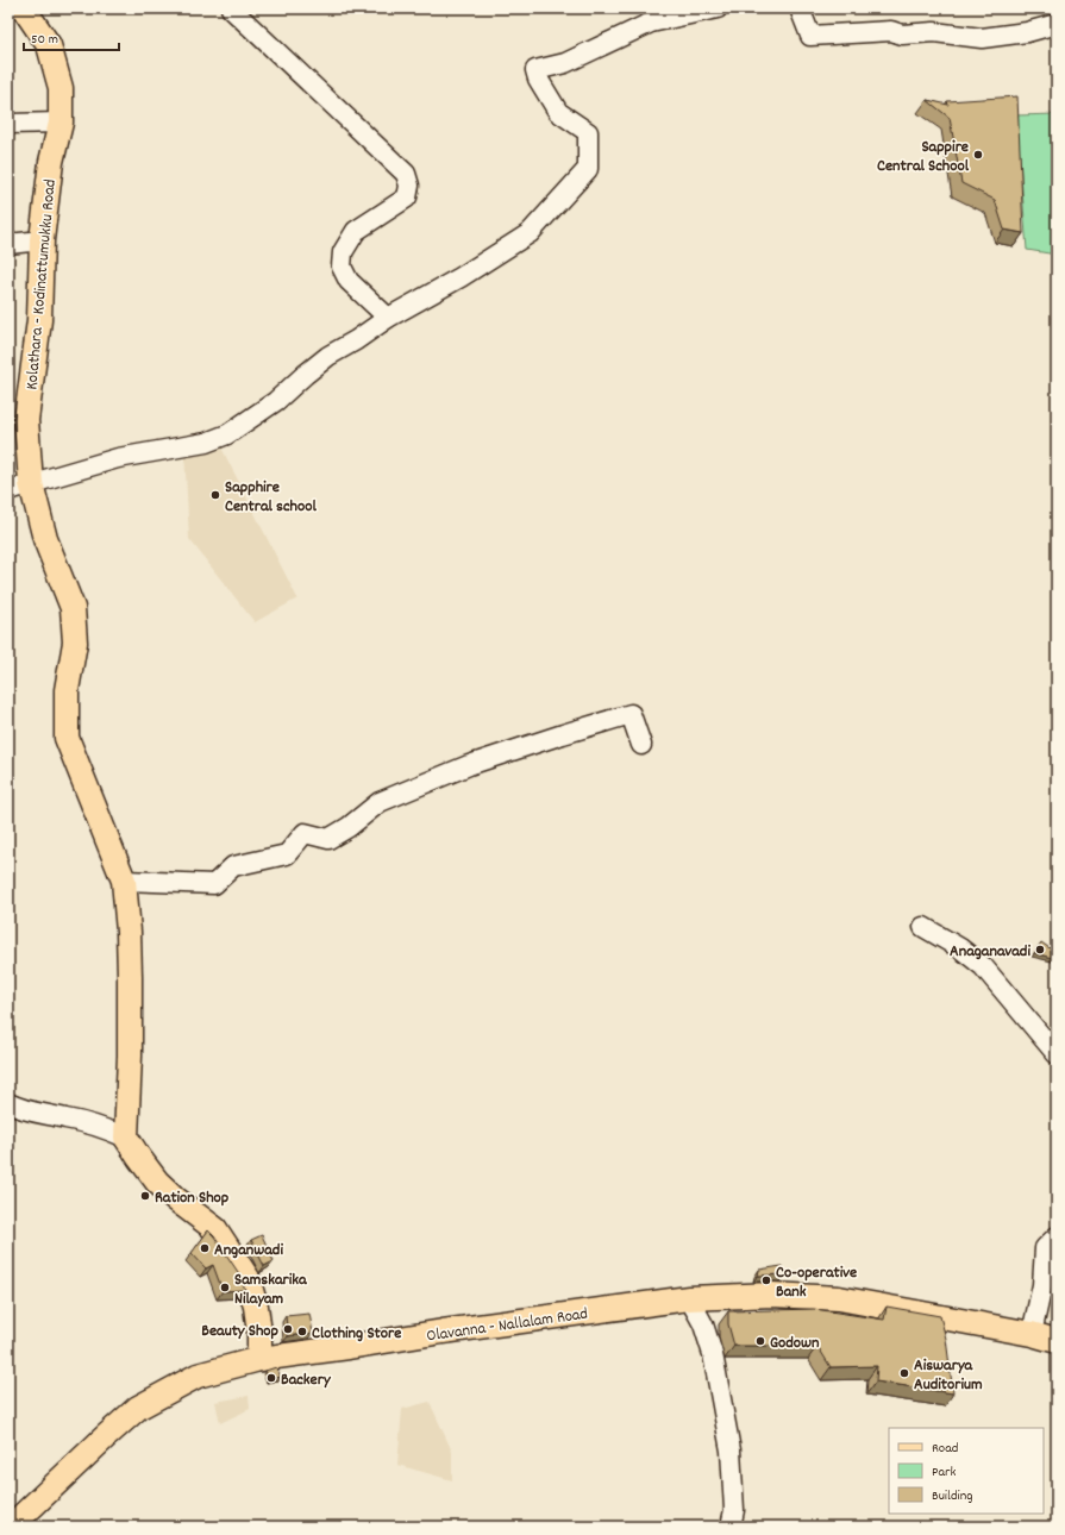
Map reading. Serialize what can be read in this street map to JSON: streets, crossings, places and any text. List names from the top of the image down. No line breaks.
{"streets":{"main road":["Kolathara - Kodinattumukku Road","Olavanna - Nallalam Road"]},"places":["Sappire Central School","Sapphire Central school","Anaganavadi","Ration Shop","Anganwadi","Co-operative Bank","Samskarika Nilayam","Beauty Shop","Clothing Store","Godown","Aiswarya Auditorium","Backery"],"legend":["Road","Park","Building"],"scale_bar":"50 m"}
